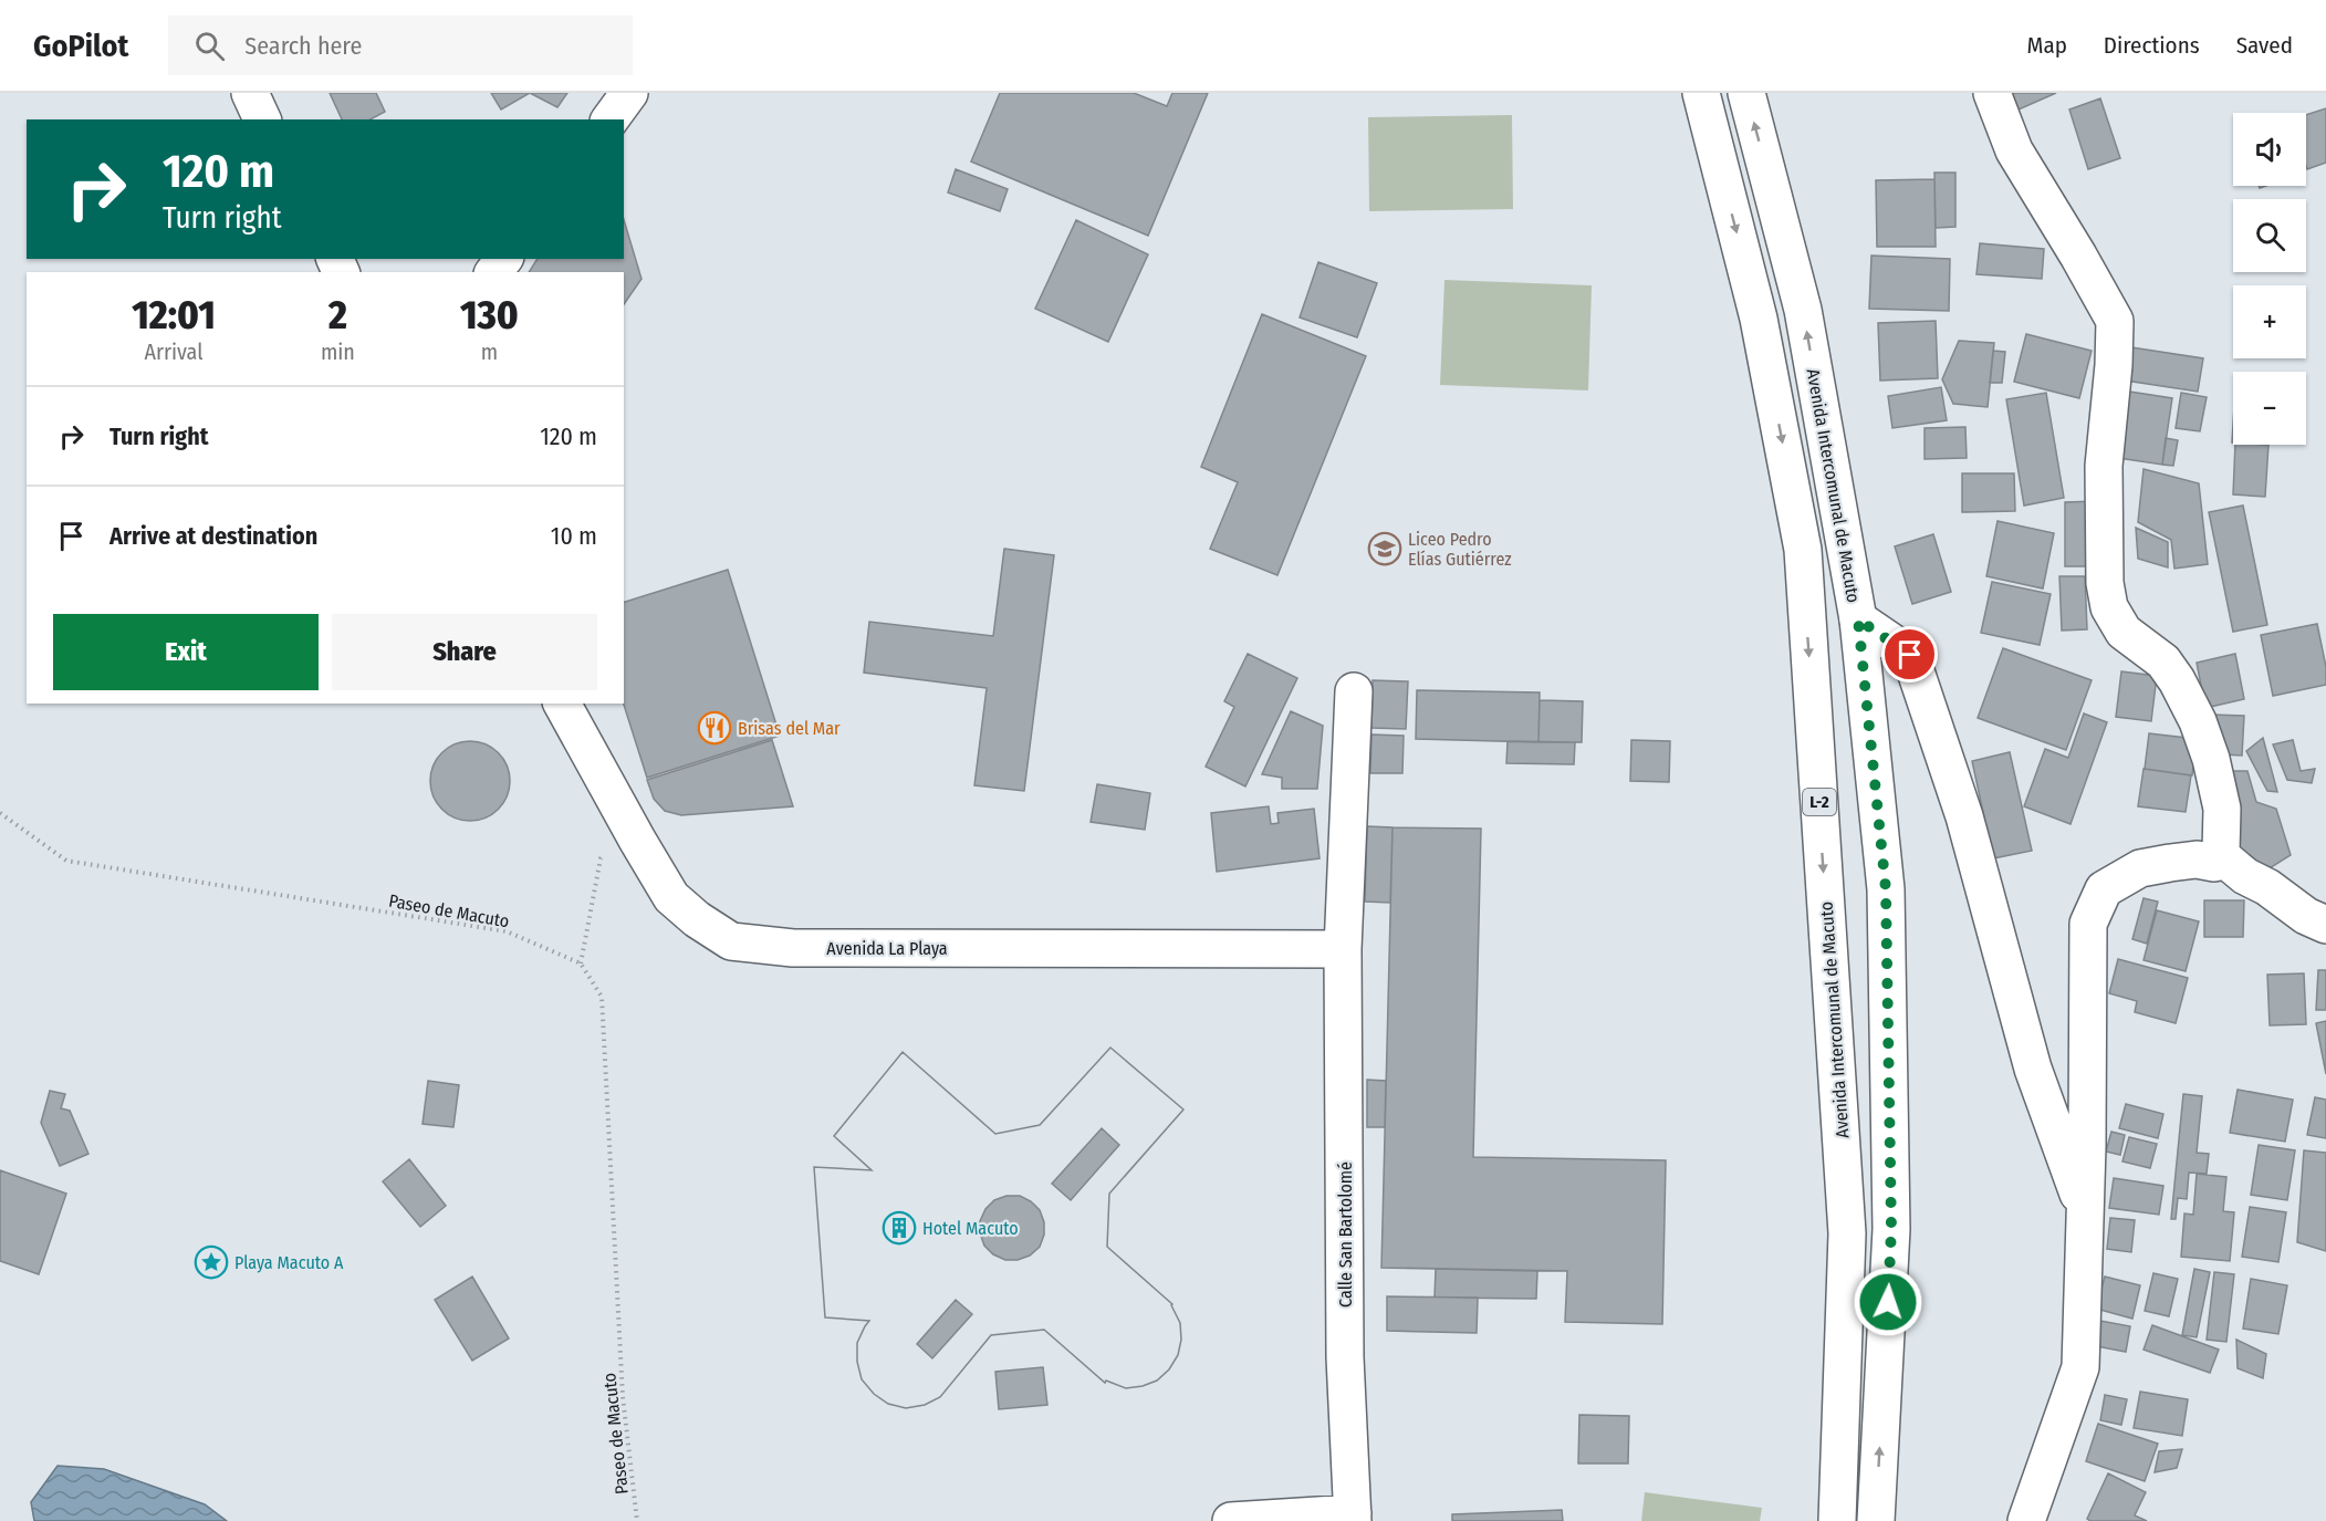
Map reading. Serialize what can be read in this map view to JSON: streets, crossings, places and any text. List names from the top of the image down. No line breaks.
{"streets":{"street":["Avenida Intercomunal de Macuto","L-2","Avenida La Playa","Calle San Bartolomé"],"path":["Paseo de Macuto"]},"crossings":[["Avenida La Playa","Calle San Bartolomé"]],"places":{"school or university":["Liceo Pedro Elías Gutiérrez"],"restaurant":["Brisas del Mar"],"building":["Hotel Macuto"],"place":["Playa Macuto A"]},"page":{"header":"GoPilot","search":"Search here","nav":["Map","Directions","Saved"],"map_buttons":["+","−"],"turn":["120 m","Turn right"],"eta":["12:01","Arrival","2","min","130","m"],"list":[{"name":"Turn right","value":"120 m"},{"name":"Arrive at destination","value":"10 m"}],"buttons":["Exit","Share"]}}
